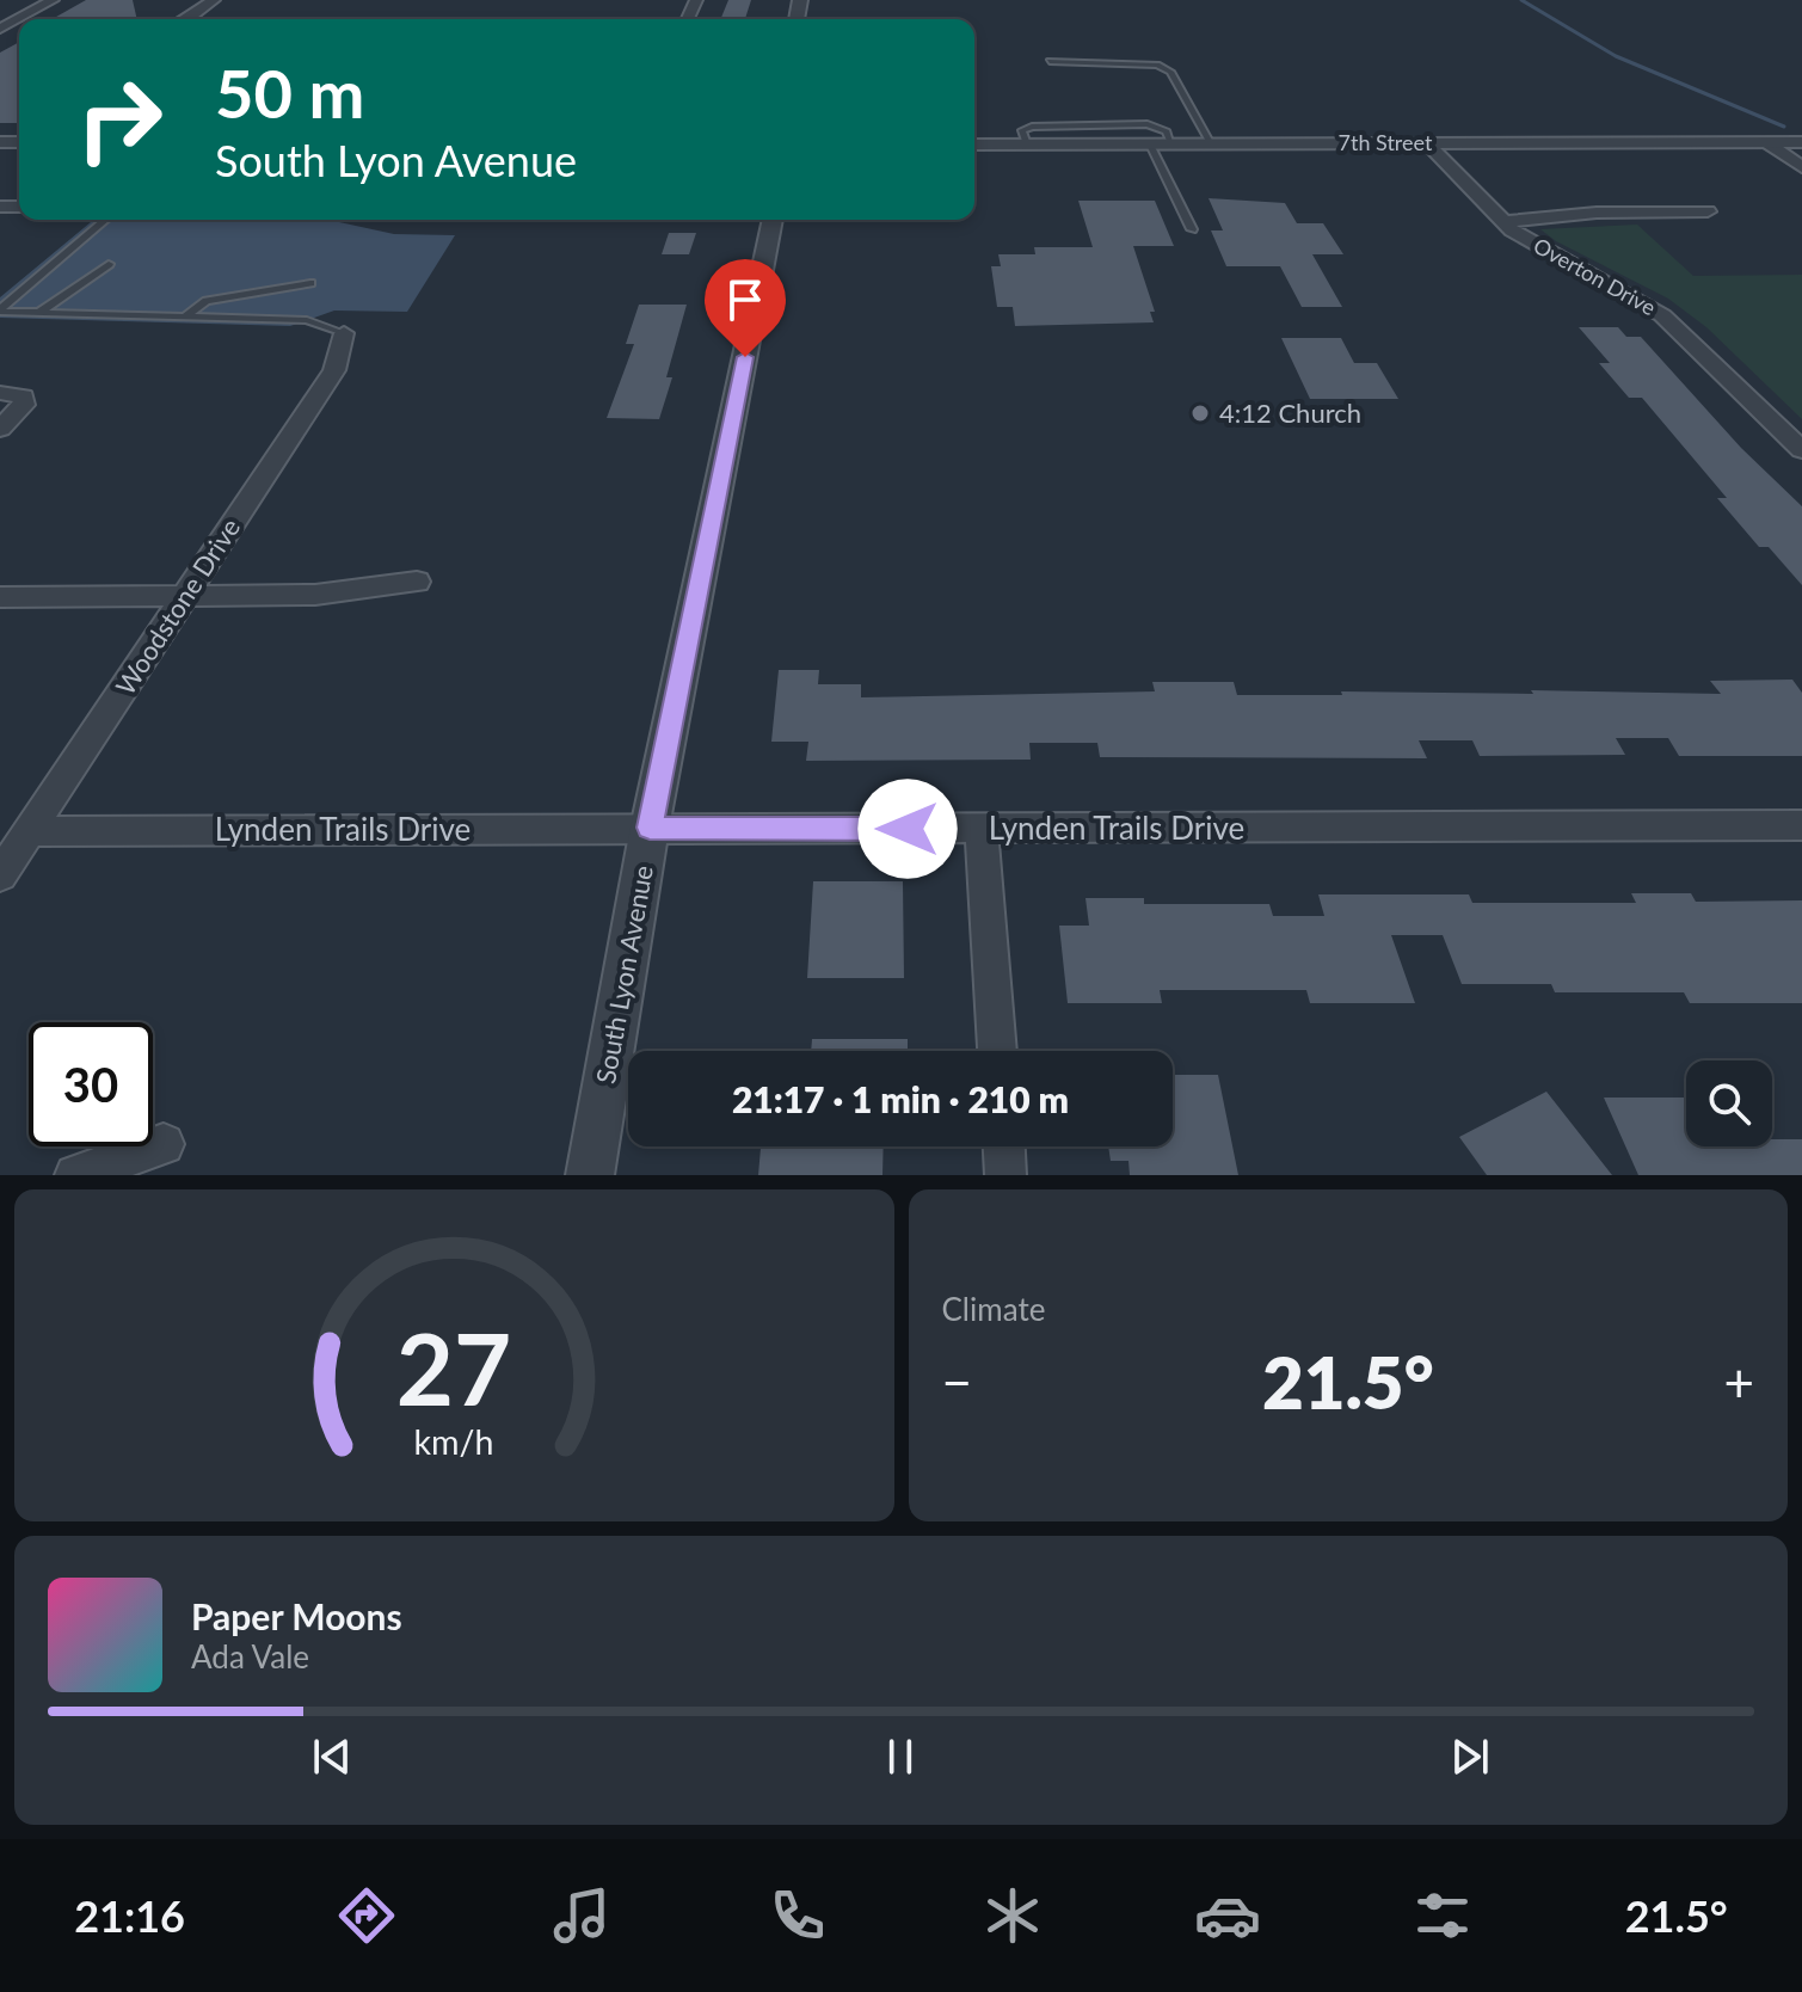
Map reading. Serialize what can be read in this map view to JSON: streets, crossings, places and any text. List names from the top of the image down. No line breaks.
{"streets":{"street":["7th Street","Overton Drive","Woodstone Drive","Lynden Trails Drive","South Lyon Avenue"]},"crossings":[["7th Street","Overton Drive"],["Woodstone Drive","Lynden Trails Drive"],["Lynden Trails Drive","South Lyon Avenue"]],"places":["4:12 Church"],"page":{"turn":["50 m","South Lyon Avenue"],"limit":"30","trip":"21:17 · 1 min · 210 m","tile":"Climate","heat":["−","21.5°","+"],"song":["Paper Moons","Ada Vale"],"tabs":["21:16","21.5°"],"gauge":["27","km/h"]}}
